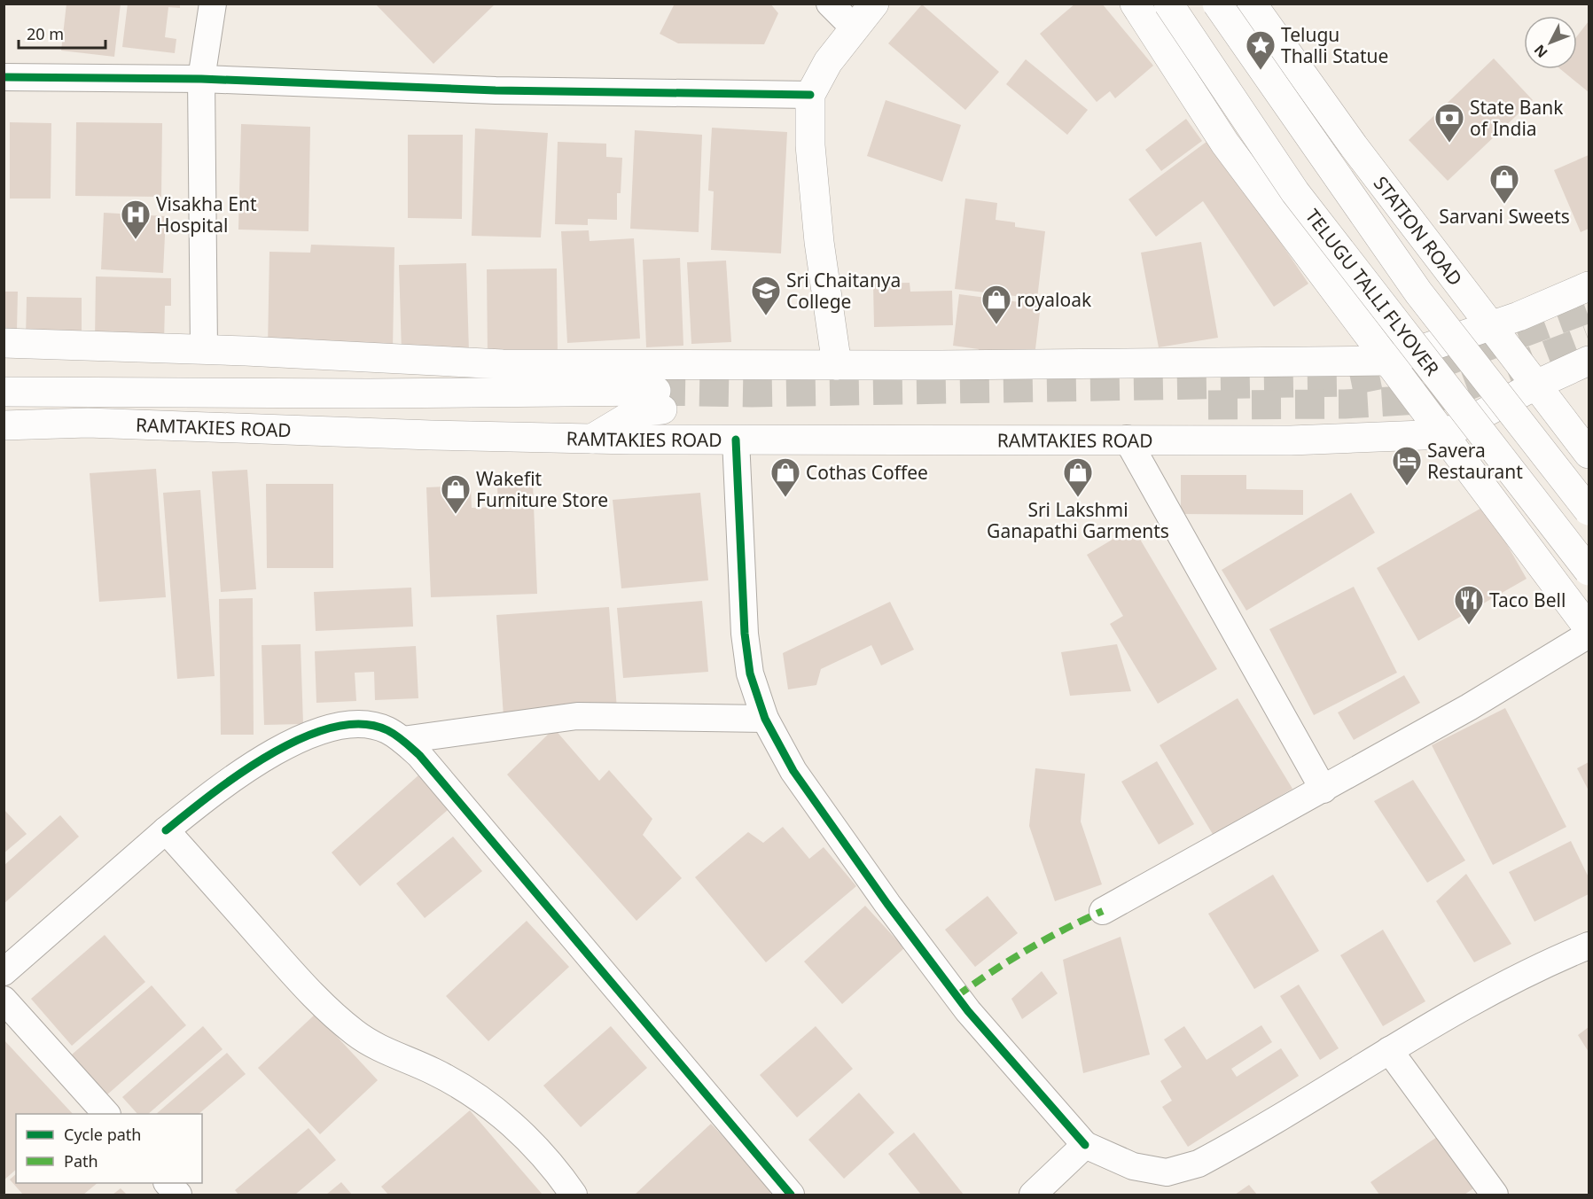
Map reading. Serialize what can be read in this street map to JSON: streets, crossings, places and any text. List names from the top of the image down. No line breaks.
{"streets":{"main road":["STATION ROAD","TELUGU TALLI FLYOVER","RAMTAKIES ROAD"]},"places":{"place":["Telugu Thalli Statue"],"bank":["State Bank of India"],"shop":["Sarvani Sweets","royaloak","Cothas Coffee","Sri Lakshmi Ganapathi Garments","Wakefit Furniture Store"],"hospital":["Visakha Ent Hospital"],"school or university":["Sri Chaitanya College"],"hotel":["Savera Restaurant"],"restaurant":["Taco Bell"]},"legend":["Cycle path","Path"],"scale_bar":"20 m","north":"bottom left"}
